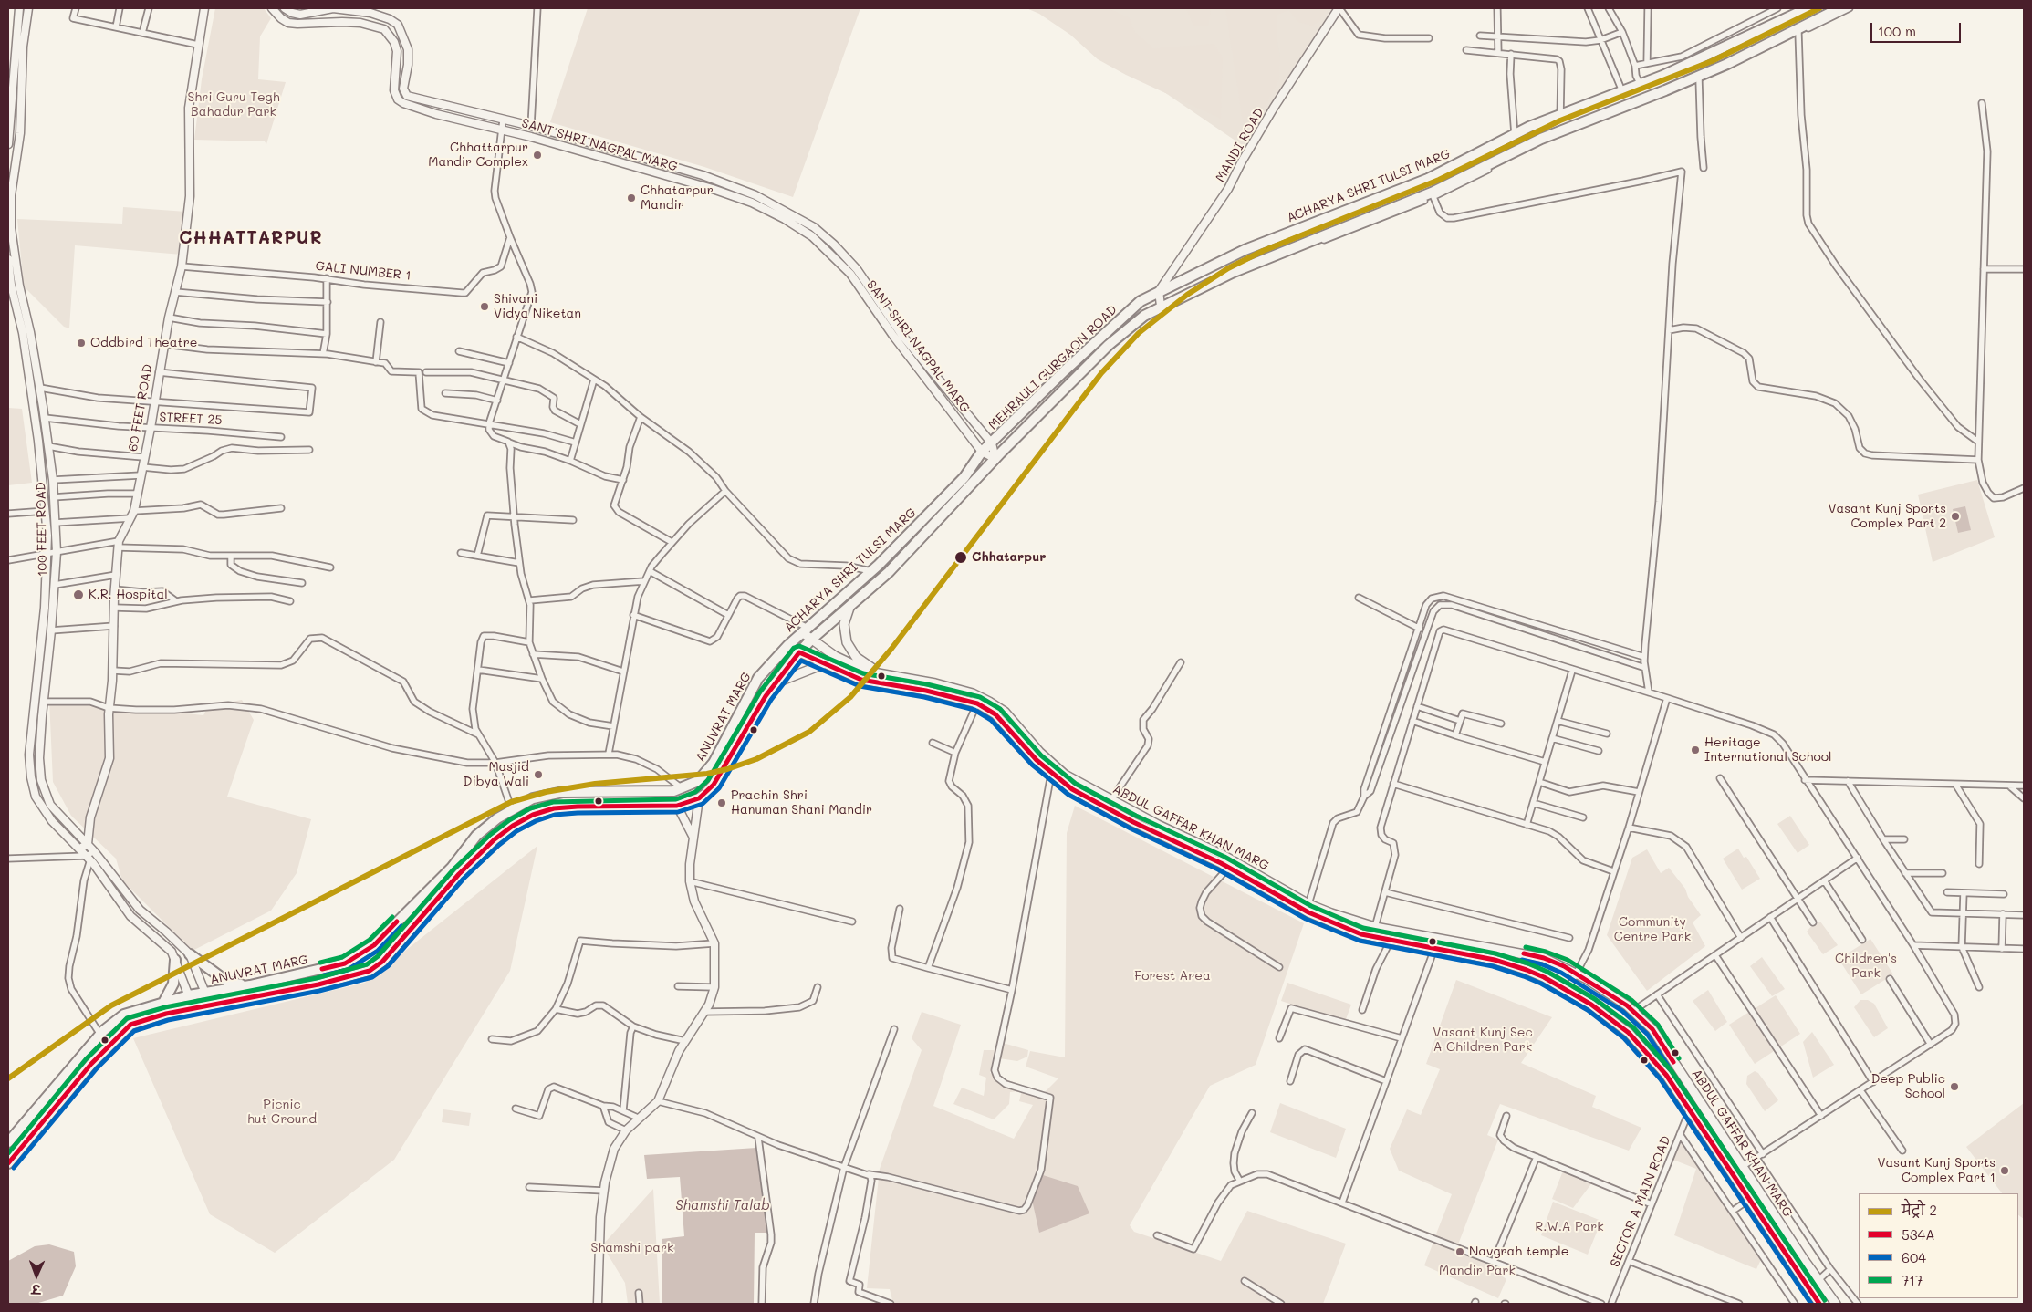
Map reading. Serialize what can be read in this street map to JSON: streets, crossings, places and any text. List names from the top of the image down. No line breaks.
{"streets":{"highway":["ACHARYA SHRI TULSI MARG","MEHRAULI GURGAON ROAD","ANUVRAT MARG"],"main road":["ABDUL GAFFAR KHAN MARG"],"street":["SANT SHRI NAGPAL MARG","MANDI ROAD","GALI NUMBER 1","60 FEET ROAD","STREET 25","100 FEET ROAD","SECTOR A MAIN ROAD"]},"crossings":[["SANT SHRI NAGPAL MARG","ACHARYA SHRI TULSI MARG"],["SANT SHRI NAGPAL MARG","MEHRAULI GURGAON ROAD"],["MANDI ROAD","ACHARYA SHRI TULSI MARG"],["ACHARYA SHRI TULSI MARG","MEHRAULI GURGAON ROAD"],["ACHARYA SHRI TULSI MARG","ANUVRAT MARG"],["ACHARYA SHRI TULSI MARG","ABDUL GAFFAR KHAN MARG"],["GALI NUMBER 1","60 FEET ROAD"],["60 FEET ROAD","STREET 25"],["60 FEET ROAD","100 FEET ROAD"],["STREET 25","100 FEET ROAD"],["100 FEET ROAD","ANUVRAT MARG"],["ANUVRAT MARG","ABDUL GAFFAR KHAN MARG"],["ABDUL GAFFAR KHAN MARG","SECTOR A MAIN ROAD"]],"districts":["CHHATTARPUR"],"water":["Shamshi Talab"],"parks":["Shri Guru Tegh Bahadur Park","Community Centre Park","Children's Park","Forest Area","Vasant Kunj Sec A Children Park","Picnic hut Ground","R.W.A Park","Shamshi park","Mandir Park"],"places":["Chhattarpur Mandir Complex","Chhatarpur Mandir","Shivani Vidya Niketan","Oddbird Theatre","Vasant Kunj Sports Complex Part 2","Chhatarpur","K.R. Hospital","Heritage International School","Masjid Dibya Wali","Prachin Shri Hanuman Shani Mandir","Deep Public School","Vasant Kunj Sports Complex Part 1","Navgrah temple"],"lines":["metro line 2","transit line 717","transit line 534A","transit line 604"],"legend":["मेट्रो 2","534A","604","717"],"scale_bar":"100 m","north":"bottom"}
